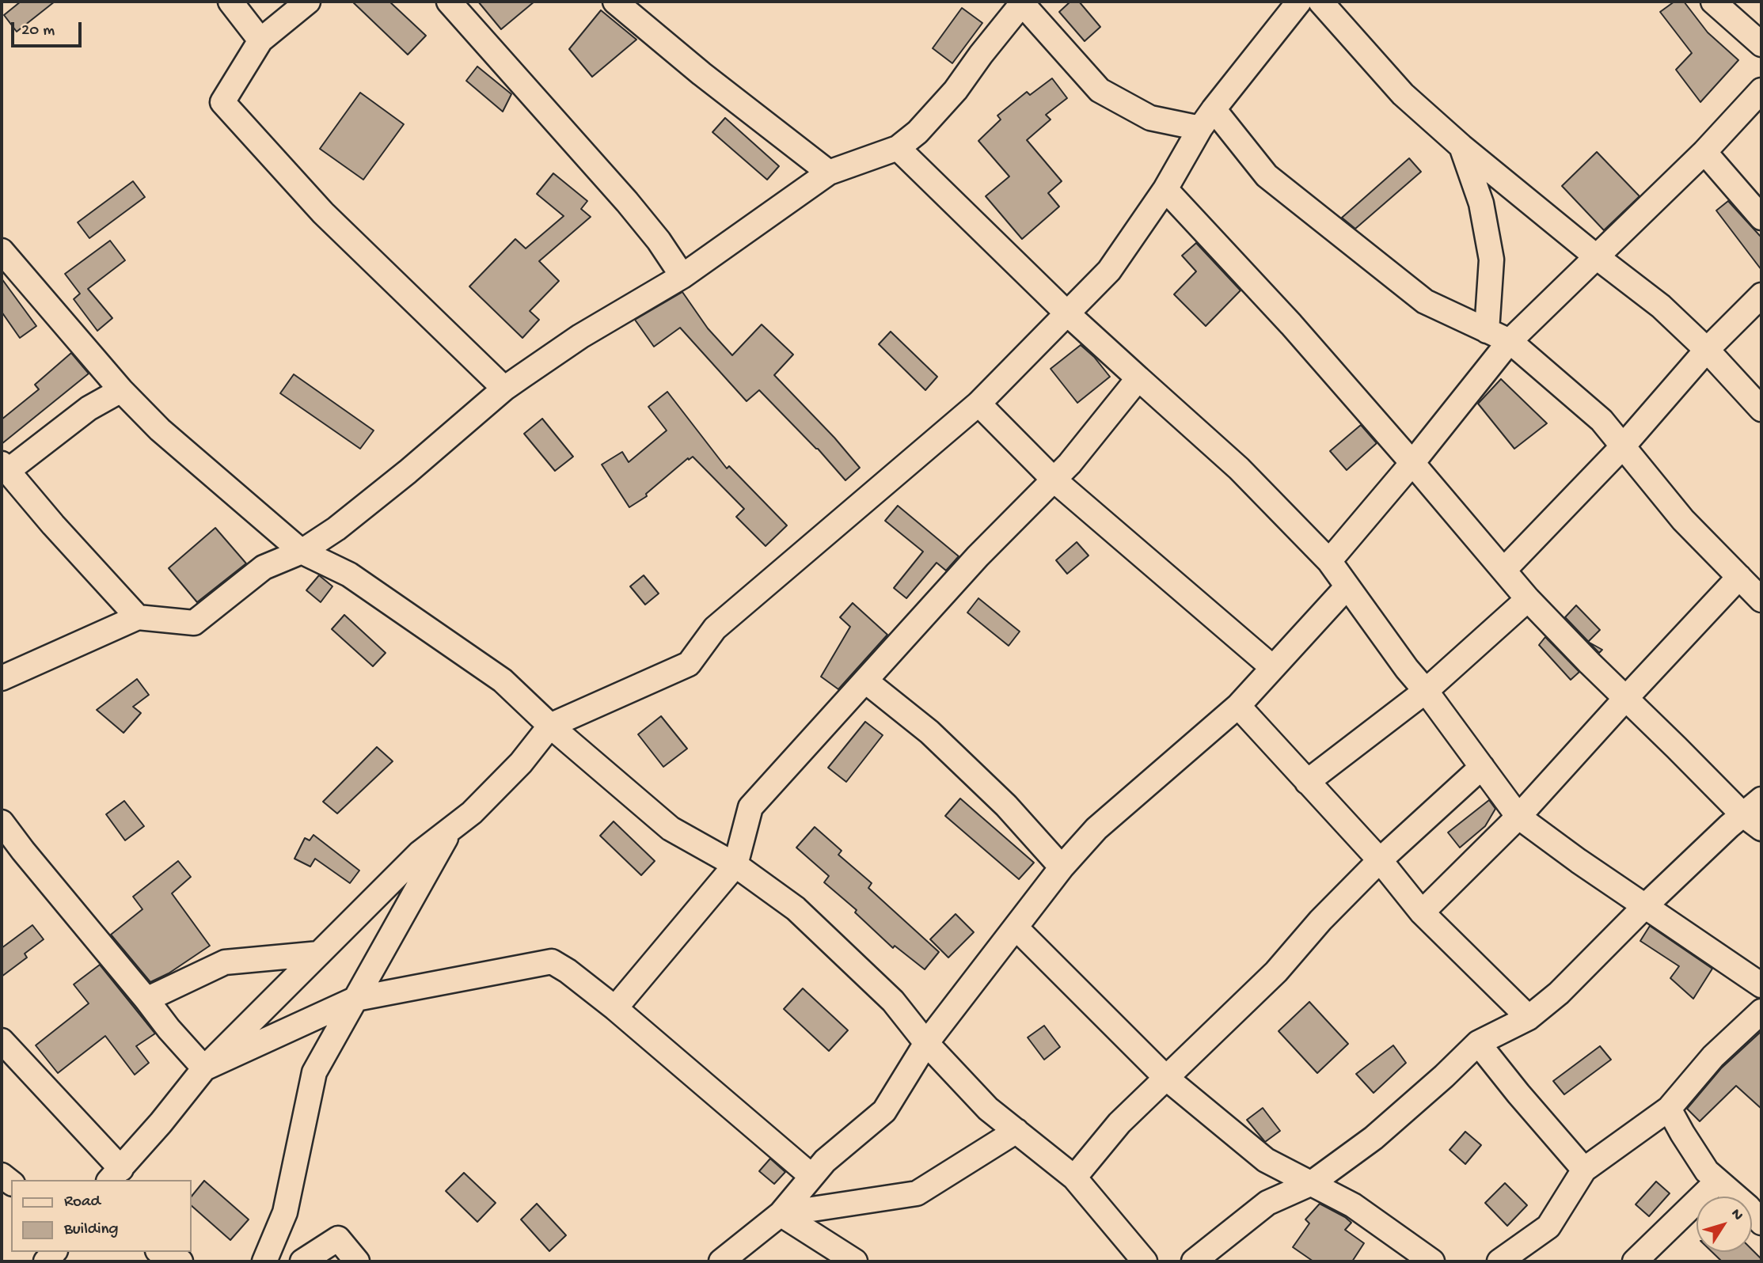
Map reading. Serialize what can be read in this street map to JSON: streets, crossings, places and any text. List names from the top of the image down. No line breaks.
{"legend":["Road","Building"],"scale_bar":"20 m","north":"top right"}
